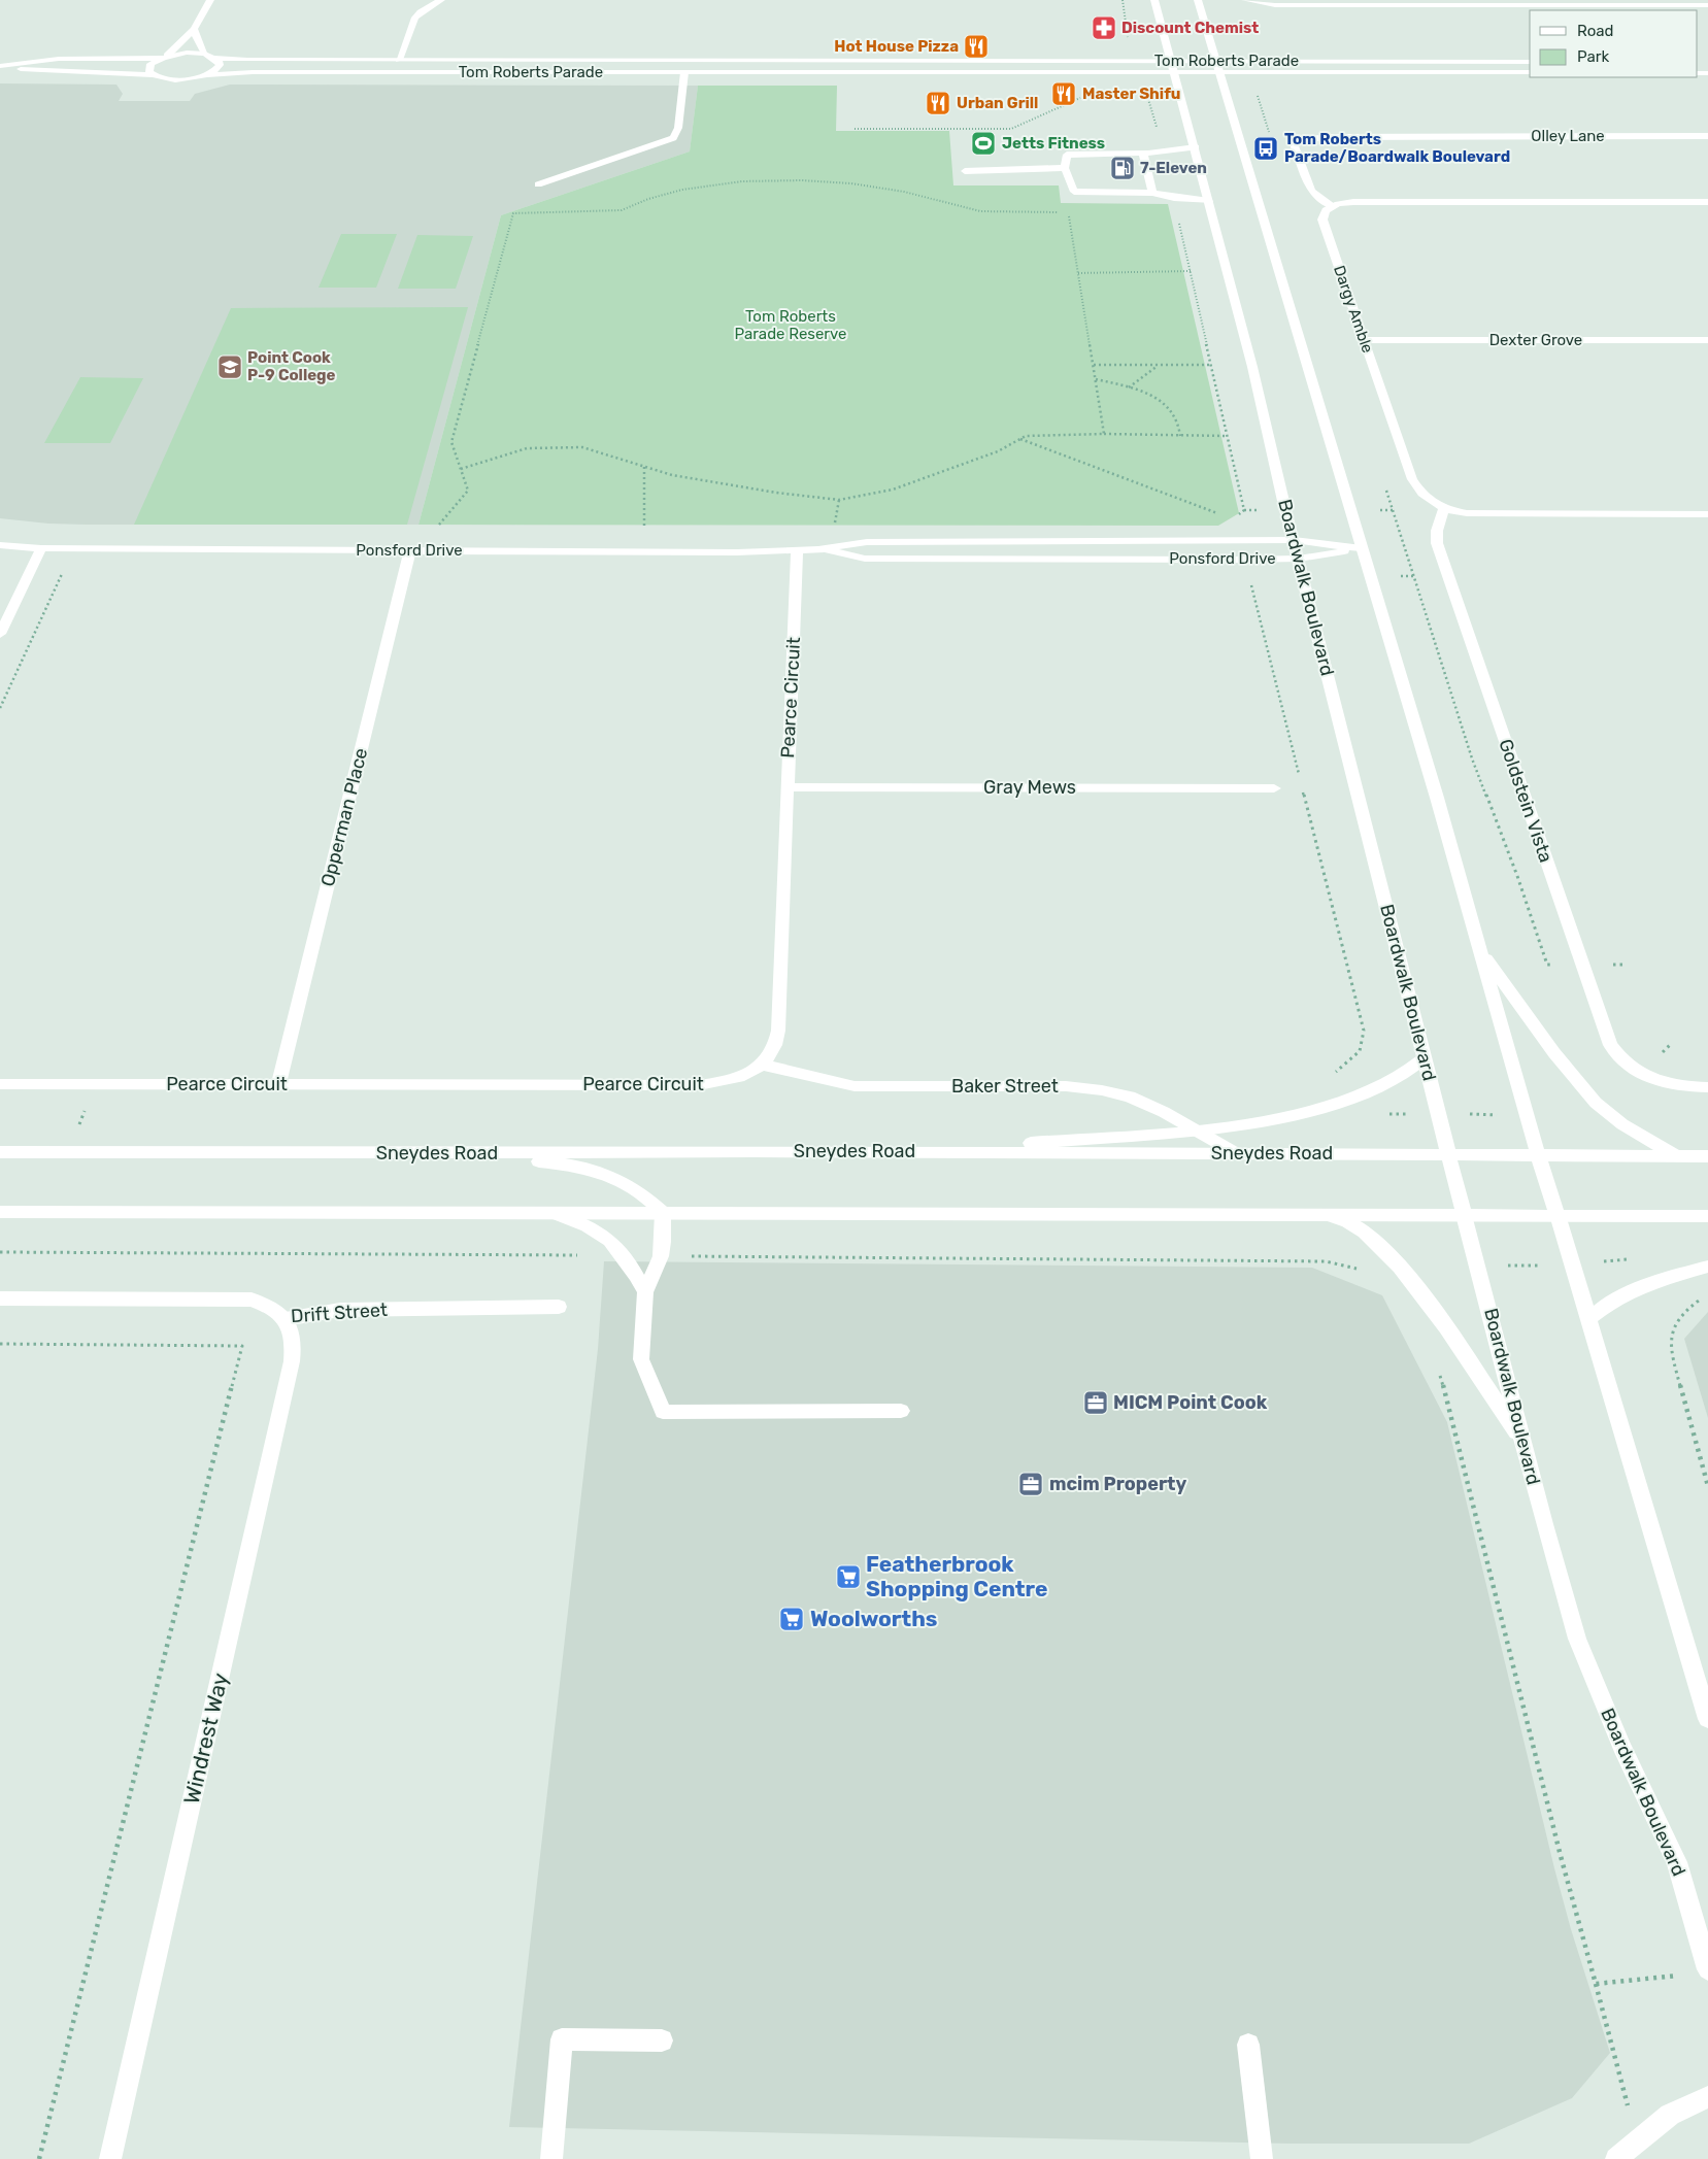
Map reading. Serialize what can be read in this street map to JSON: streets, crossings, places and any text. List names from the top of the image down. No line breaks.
{"streets":{"street":["Tom Roberts Parade","Olley Lane","Dargy Amble","Dexter Grove","Ponsford Drive","Boardwalk Boulevard","Pearce Circuit","Gray Mews","Goldstein Vista","Opperman Place","Baker Street","Sneydes Road","Drift Street","Windrest Way"]},"crossings":[["Tom Roberts Parade","Boardwalk Boulevard"],["Olley Lane","Dargy Amble"],["Dargy Amble","Dexter Grove"],["Dargy Amble","Goldstein Vista"],["Ponsford Drive","Boardwalk Boulevard"],["Ponsford Drive","Pearce Circuit"],["Ponsford Drive","Opperman Place"],["Boardwalk Boulevard","Sneydes Road"],["Pearce Circuit","Gray Mews"],["Pearce Circuit","Opperman Place"],["Pearce Circuit","Baker Street"],["Baker Street","Sneydes Road"],["Drift Street","Windrest Way"]],"parks":["Tom Roberts Parade Reserve"],"places":{"pharmacy":["Discount Chemist"],"restaurant":["Hot House Pizza","Master Shifu","Urban Grill"],"sports":["Jetts Fitness"],"bus stop":["Tom Roberts Parade/Boardwalk Boulevard"],"fuel station":["7-Eleven"],"school or university":["Point Cook P-9 College"],"office":["MICM Point Cook","mcim Property"],"supermarket":["Featherbrook Shopping Centre","Woolworths"]},"legend":["Road","Park"]}
